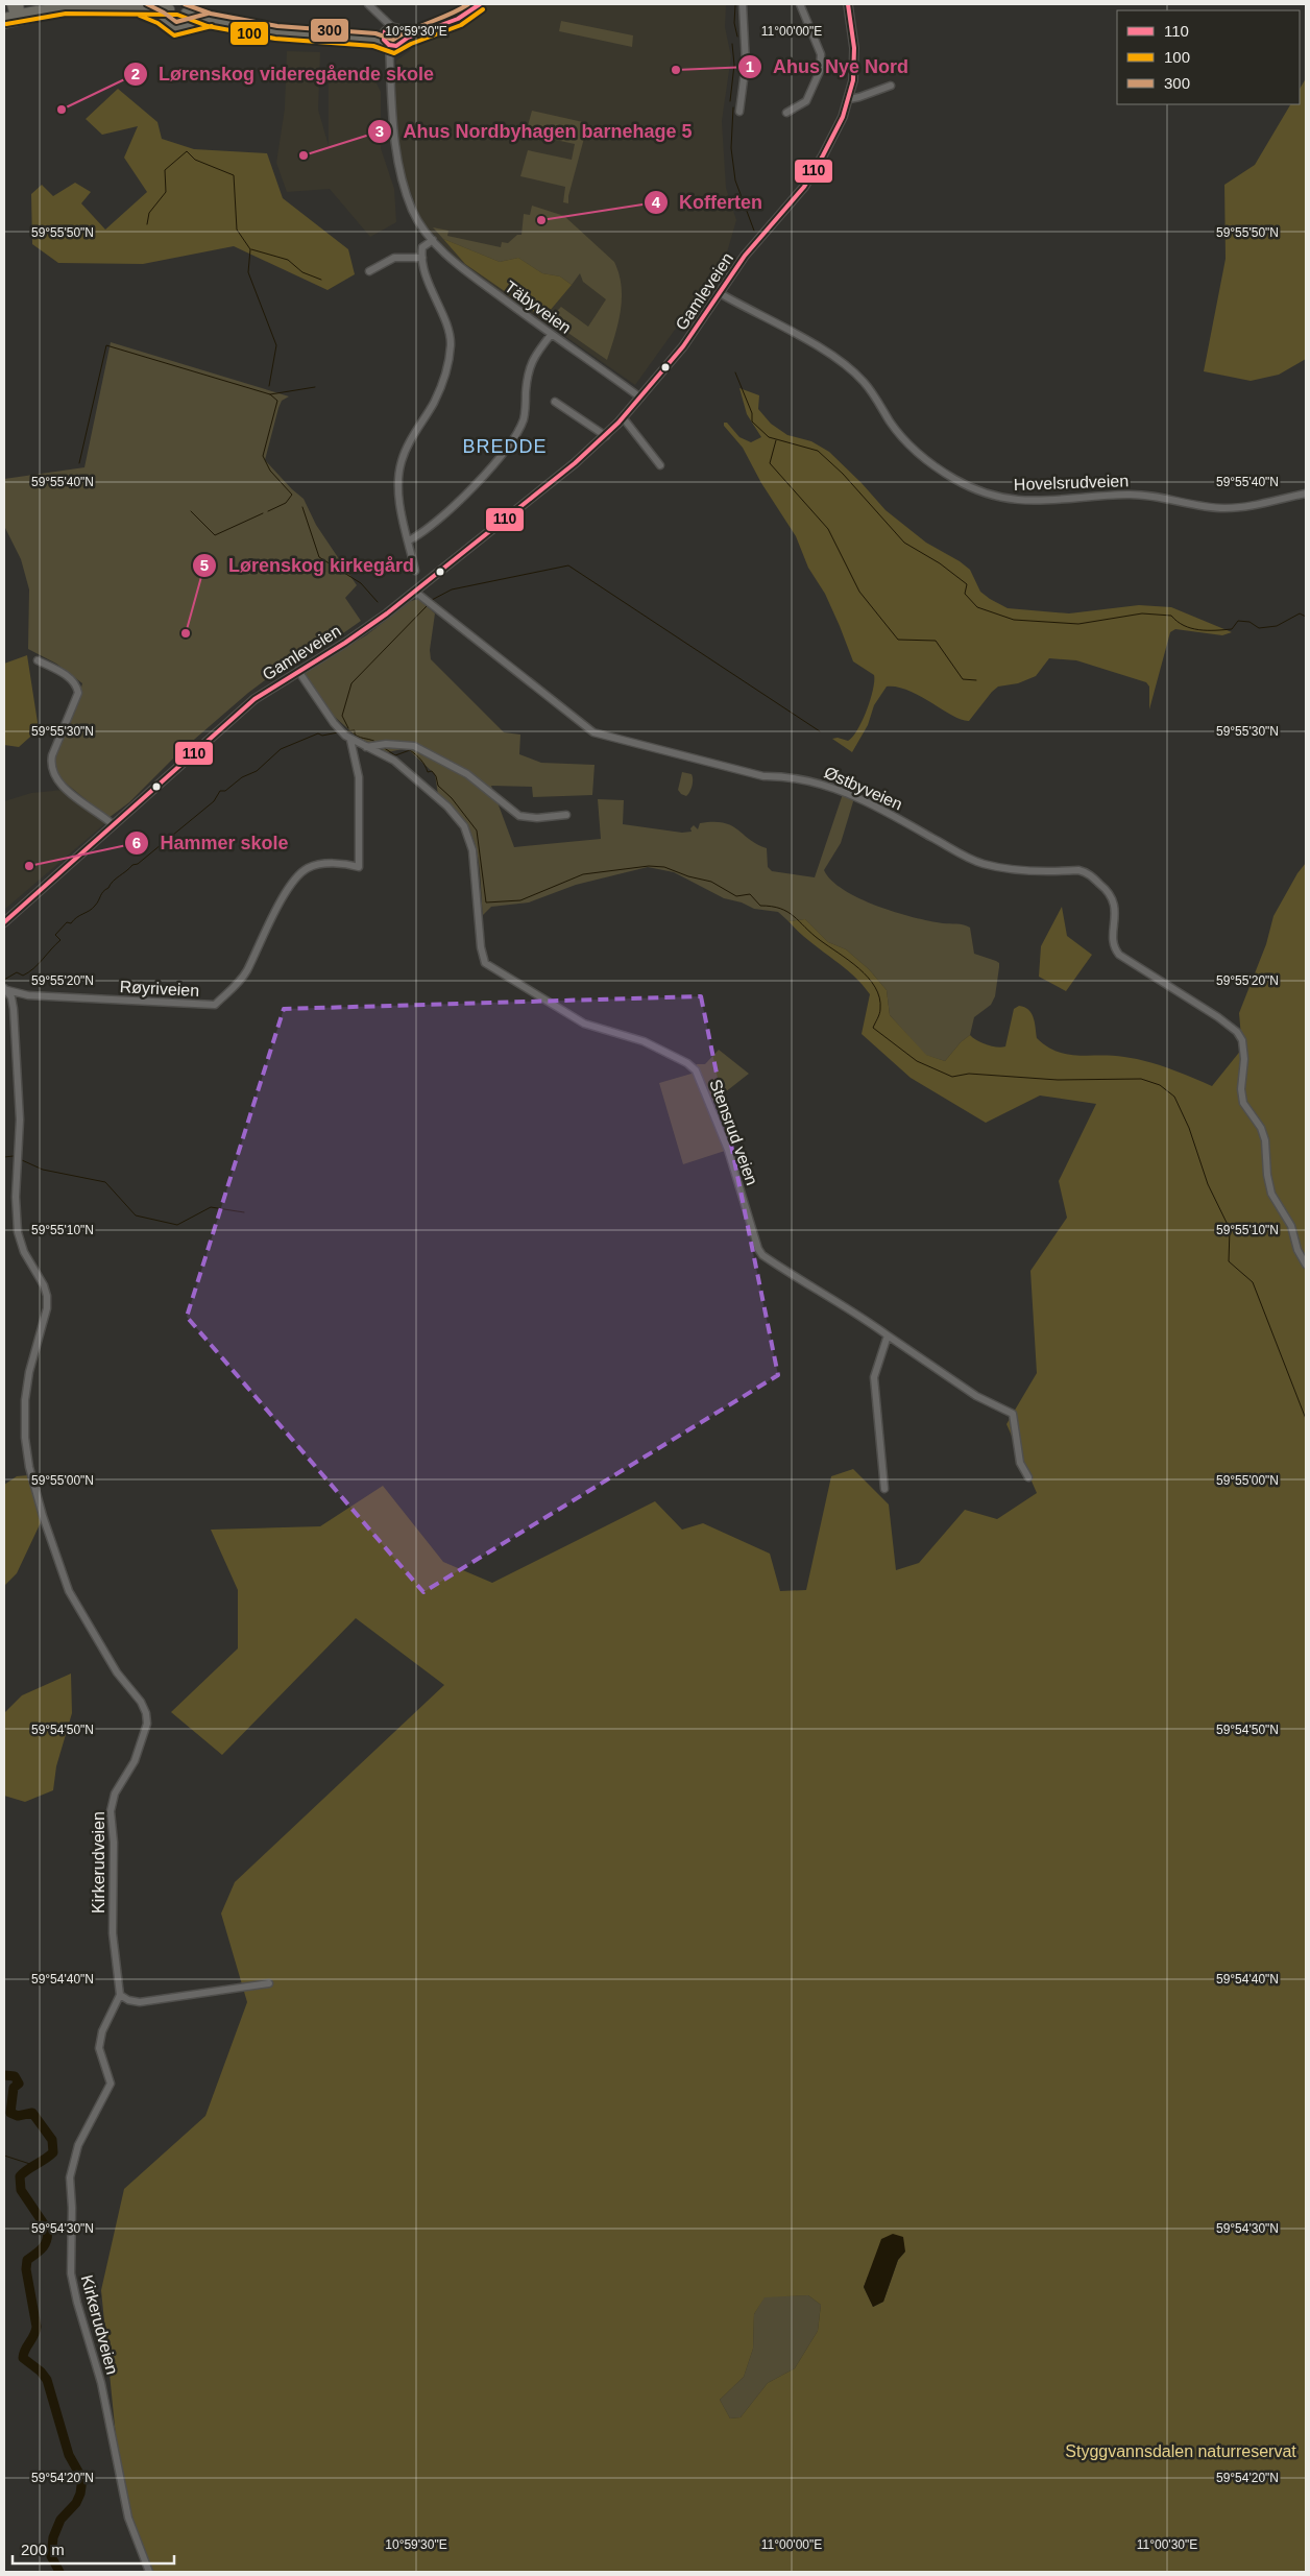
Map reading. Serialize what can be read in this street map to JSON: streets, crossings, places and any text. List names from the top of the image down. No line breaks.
{"streets":{"main road":["Gamleveien"],"street":["Täbyveien","Hovelsrudveien","Østbyveien","Røyriveien","Stensrud veien","Kirkerudveien"]},"crossings":[["Gamleveien","Täbyveien"],["Gamleveien","Hovelsrudveien"],["Gamleveien","Østbyveien"],["Gamleveien","Stensrud veien"],["Røyriveien","Stensrud veien"],["Røyriveien","Kirkerudveien"]],"districts":["BREDDE"],"parks":["Styggvannsdalen naturreservat"],"places":["Ahus Nye Nord","Lørenskog videregående skole","Ahus Nordbyhagen barnehage 5","Kofferten","Lørenskog kirkegård","Hammer skole"],"lines":["transit line 110","transit line 300","transit line 100"],"legend":["110","100","300"],"scale_bar":"200 m","coordinates":["10°59'30\"E","11°00'00\"E","59°55'50\"N","59°55'40\"N","59°55'30\"N","59°55'20\"N","59°55'10\"N","59°55'00\"N","59°54'50\"N","59°54'40\"N","59°54'30\"N","59°54'20\"N","11°00'30\"E"]}
